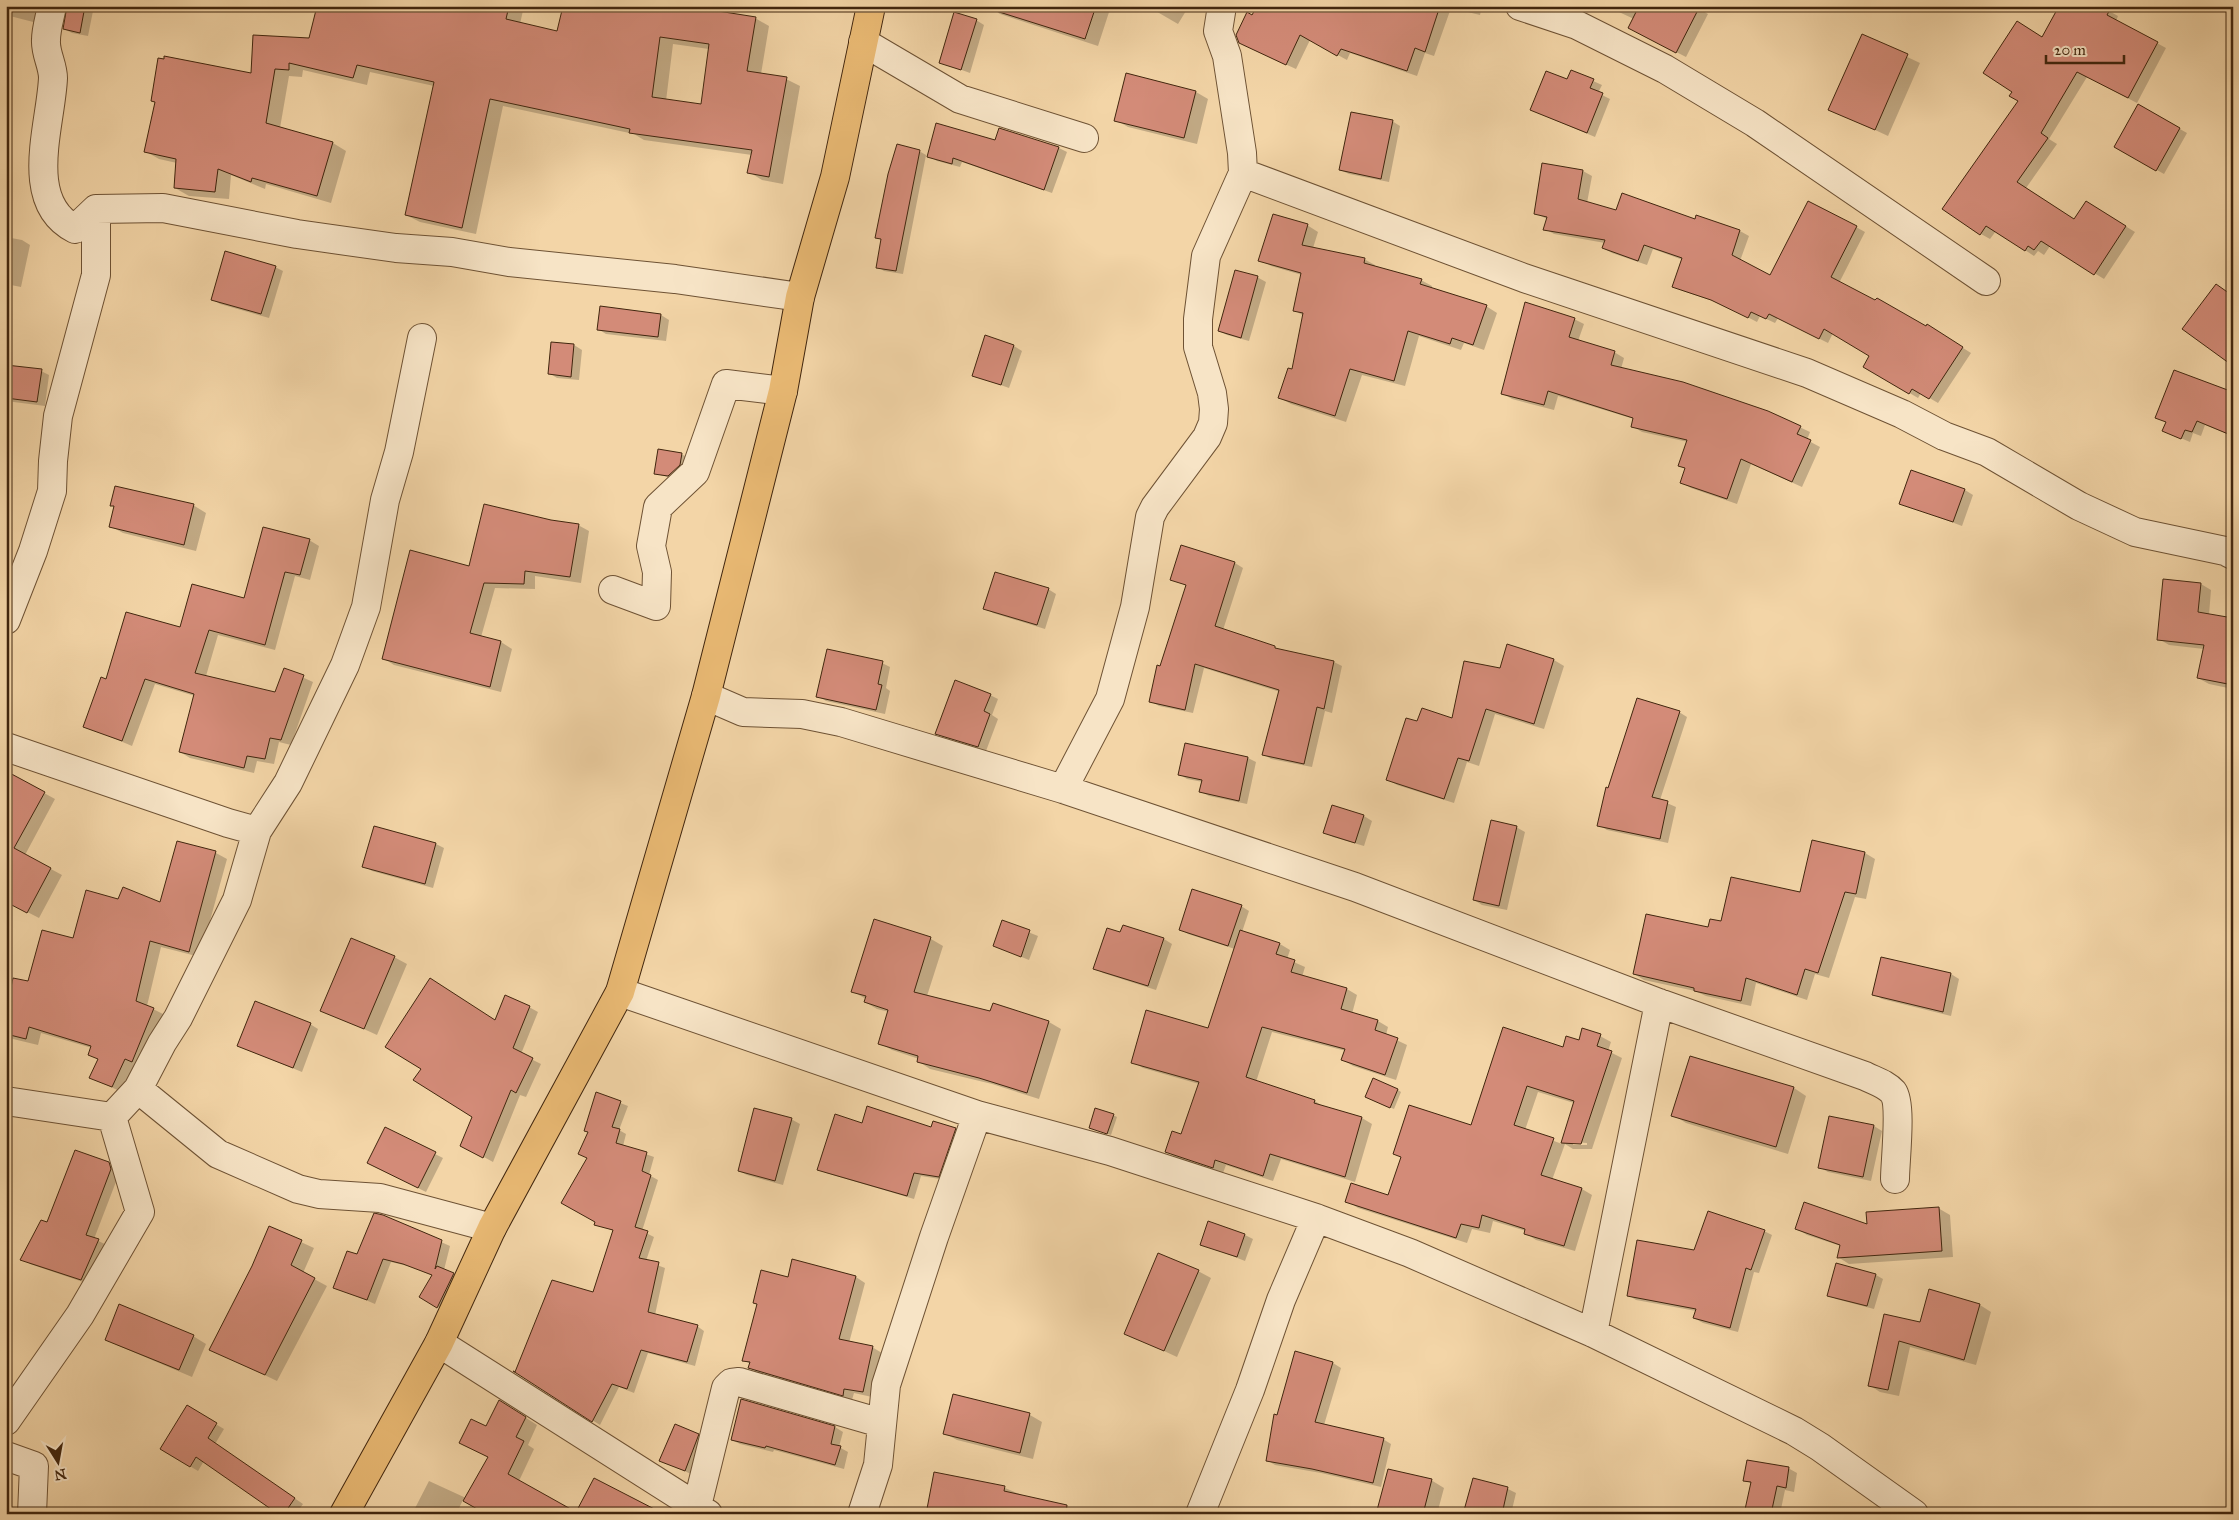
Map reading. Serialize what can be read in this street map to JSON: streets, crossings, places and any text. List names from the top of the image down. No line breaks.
{"scale_bar":"20 m","north":"bottom"}
